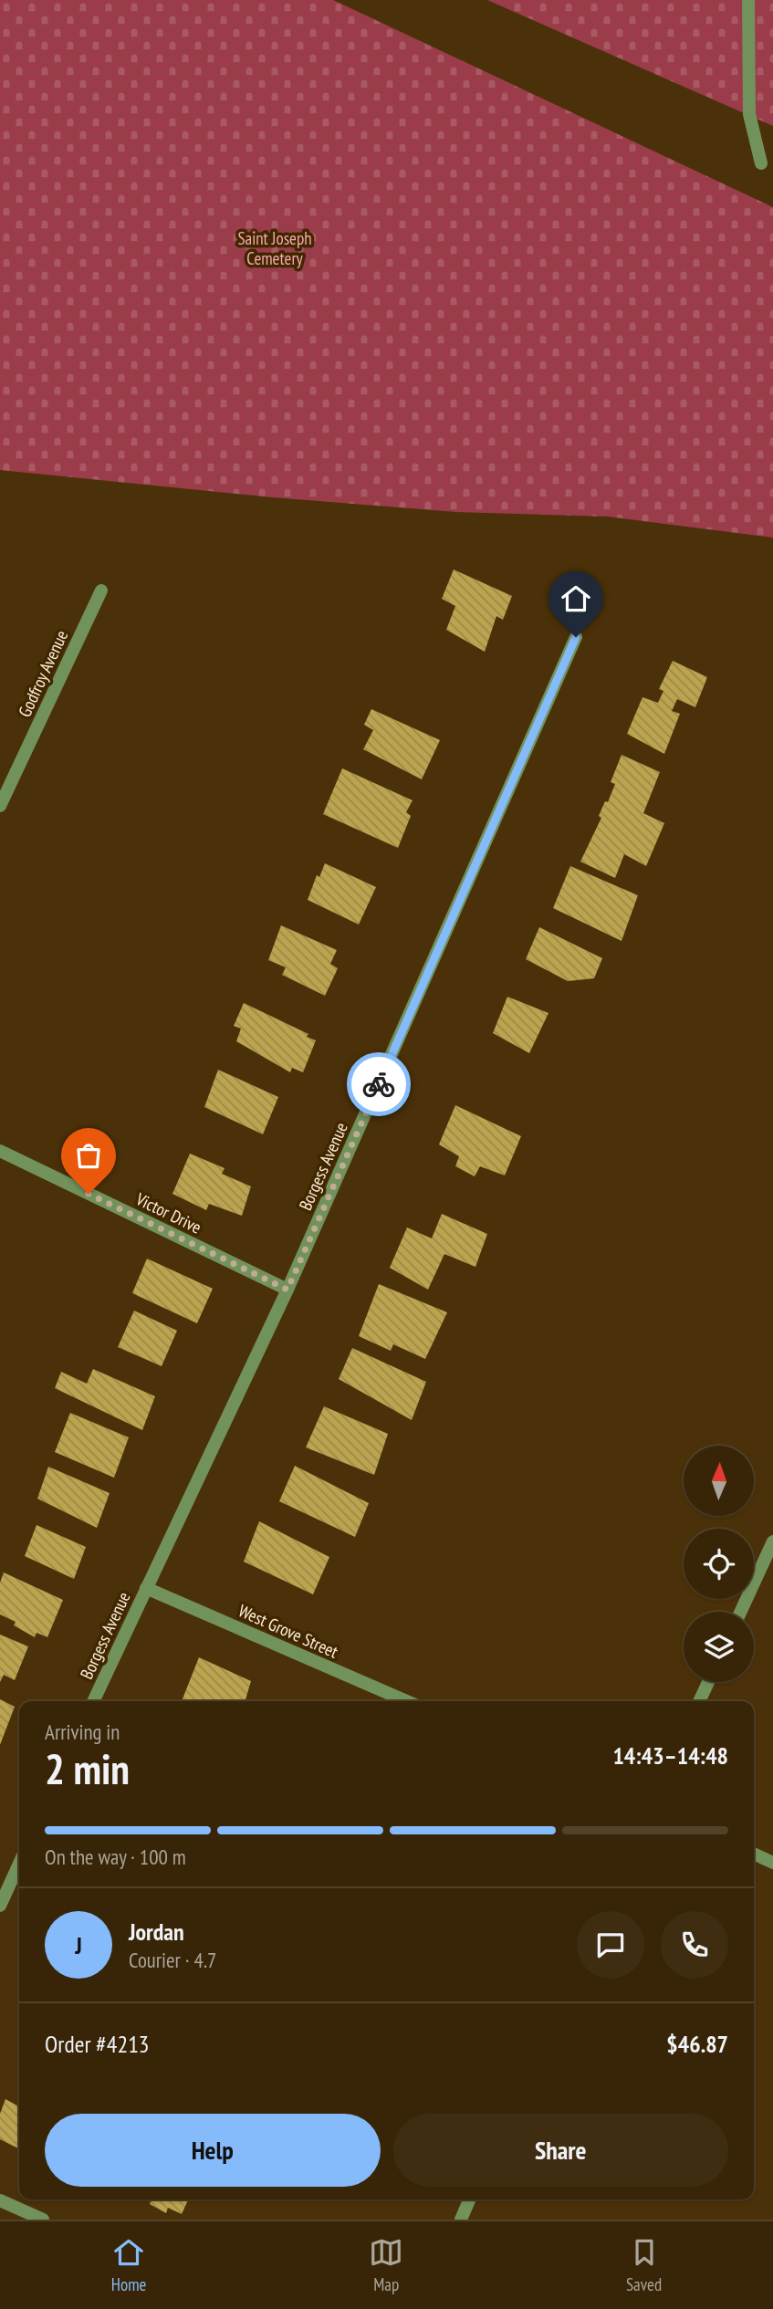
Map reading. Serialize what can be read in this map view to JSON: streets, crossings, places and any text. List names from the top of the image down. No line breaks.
{"streets":{"street":["Godfroy Avenue","Borgess Avenue","Victor Drive","West Grove Street"]},"crossings":[["Borgess Avenue","Victor Drive"],["Borgess Avenue","West Grove Street"]],"parks":["Saint Joseph Cemetery"],"north":"top","page":{"heading":["2 min","Arriving in","14:43–14:48"],"panel":["Jordan","Courier · 4.7","Order #4213","$46.87"],"bar":"On the way · 100 m","round":"J","buttons":["Help","Share"],"tabs":["Home","Map","Saved"]}}
